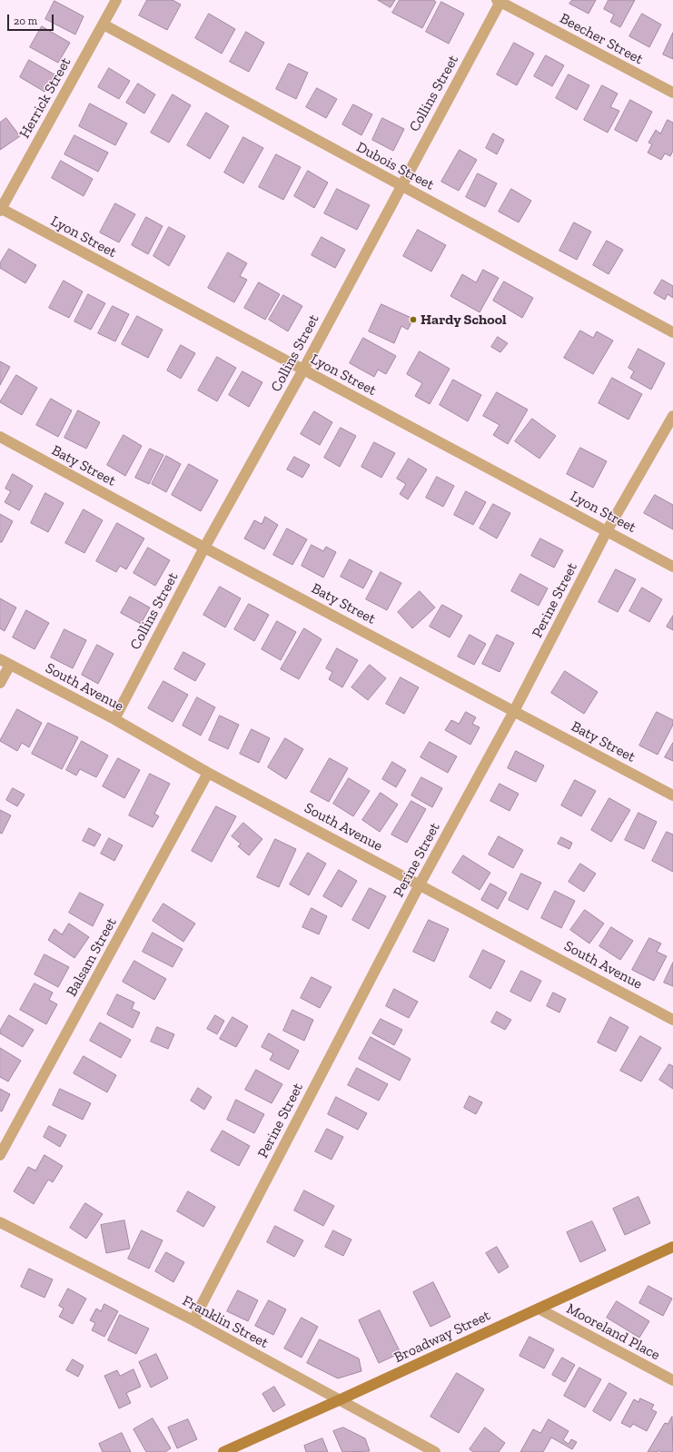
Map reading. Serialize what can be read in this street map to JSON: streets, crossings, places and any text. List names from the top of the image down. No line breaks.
{"streets":{"street":["Beecher Street","Collins Street","Herrick Street","Dubois Street","Lyon Street","Baty Street","Perine Street","South Avenue","Balsam Street","Franklin Street","Mooreland Place","Broadway Street"]},"crossings":[["Beecher Street","Collins Street"],["Collins Street","Dubois Street"],["Collins Street","Lyon Street"],["Collins Street","Baty Street"],["Collins Street","South Avenue"],["Herrick Street","Dubois Street"],["Herrick Street","Lyon Street"],["Lyon Street","Perine Street"],["Baty Street","Perine Street"],["Perine Street","South Avenue"],["Perine Street","Franklin Street"],["South Avenue","Balsam Street"],["Franklin Street","Broadway Street"],["Mooreland Place","Broadway Street"]],"places":["Hardy School"],"scale_bar":"20 m"}
